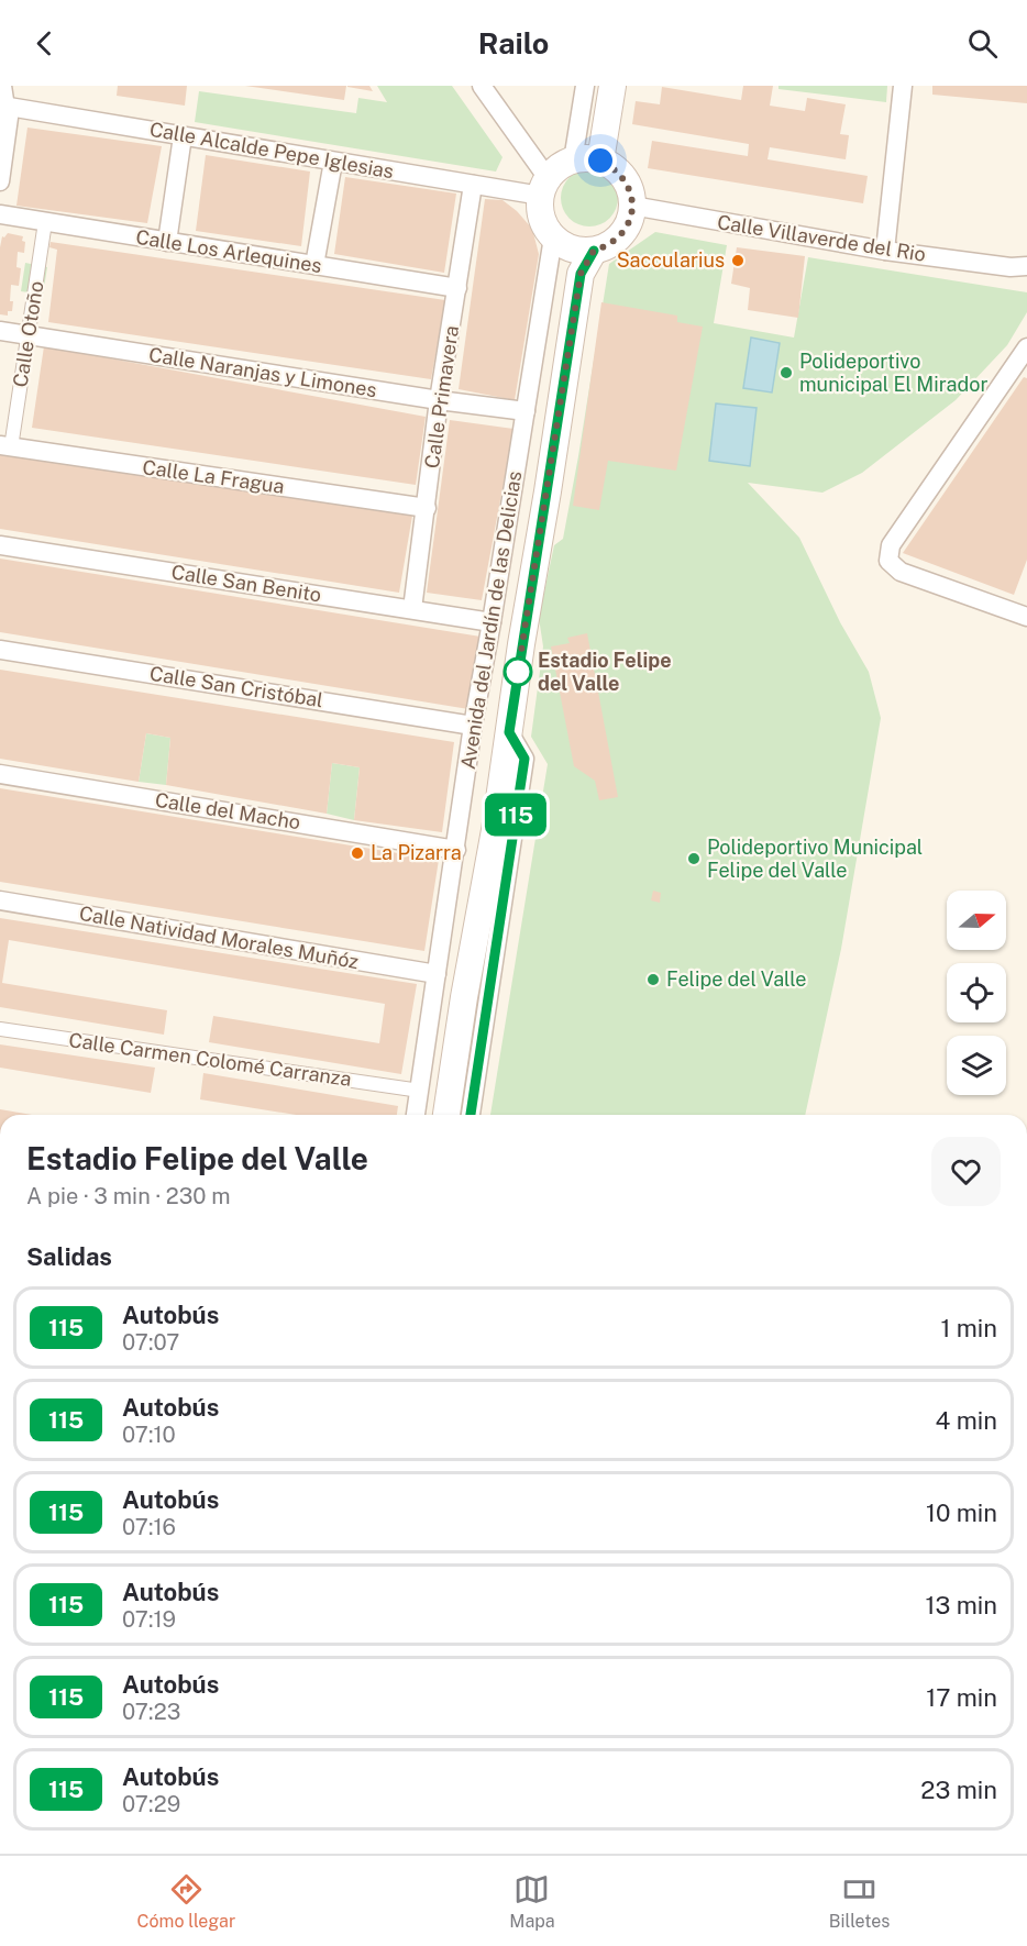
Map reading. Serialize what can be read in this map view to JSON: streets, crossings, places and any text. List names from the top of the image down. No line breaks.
{"streets":{"street":["Calle Alcalde Pepe Iglesias","Calle Villaverde del Rio","Calle Los Arlequines","Calle Otoño","Calle Naranjas y Limones","Calle Primavera","Calle La Fragua","Calle San Benito","Avenida del Jardín de las Delicias","Calle San Cristóbal","Calle del Macho","Calle Natividad Morales Muñóz","Calle Carmen Colomé Carranza"]},"crossings":[["Calle Alcalde Pepe Iglesias","Calle Villaverde del Rio"],["Calle Alcalde Pepe Iglesias","Calle Primavera"],["Calle Alcalde Pepe Iglesias","Avenida del Jardín de las Delicias"],["Calle Villaverde del Rio","Avenida del Jardín de las Delicias"],["Calle Los Arlequines","Calle Otoño"],["Calle Los Arlequines","Calle Primavera"],["Calle Otoño","Calle Naranjas y Limones"],["Calle Otoño","Calle La Fragua"],["Calle Naranjas y Limones","Calle Primavera"],["Calle Naranjas y Limones","Avenida del Jardín de las Delicias"],["Calle Primavera","Calle La Fragua"],["Calle Primavera","Calle San Benito"],["Calle San Benito","Avenida del Jardín de las Delicias"],["Avenida del Jardín de las Delicias","Calle San Cristóbal"],["Avenida del Jardín de las Delicias","Calle del Macho"],["Avenida del Jardín de las Delicias","Calle Natividad Morales Muñóz"],["Avenida del Jardín de las Delicias","Calle Carmen Colomé Carranza"]],"places":["Saccularius","Polideportivo municipal El Mirador","Estadio Felipe del Valle","La Pizarra","Polideportivo Municipal Felipe del Valle","Felipe del Valle"],"lines":["bus line 115"],"north":"right","page":{"header":"Railo","on_map":"115","heading":[["Estadio Felipe del Valle","A pie · 3 min · 230 m"],"Salidas"],"list":[{"mark":"115","name":"Autobús","note":"07:07","value":"1 min"},{"mark":"115","name":"Autobús","note":"07:10","value":"4 min"},{"mark":"115","name":"Autobús","note":"07:16","value":"10 min"},{"mark":"115","name":"Autobús","note":"07:19","value":"13 min"},{"mark":"115","name":"Autobús","note":"07:23","value":"17 min"},{"mark":"115","name":"Autobús","note":"07:29","value":"23 min"}],"tabs":["Cómo llegar","Mapa","Billetes"]}}
